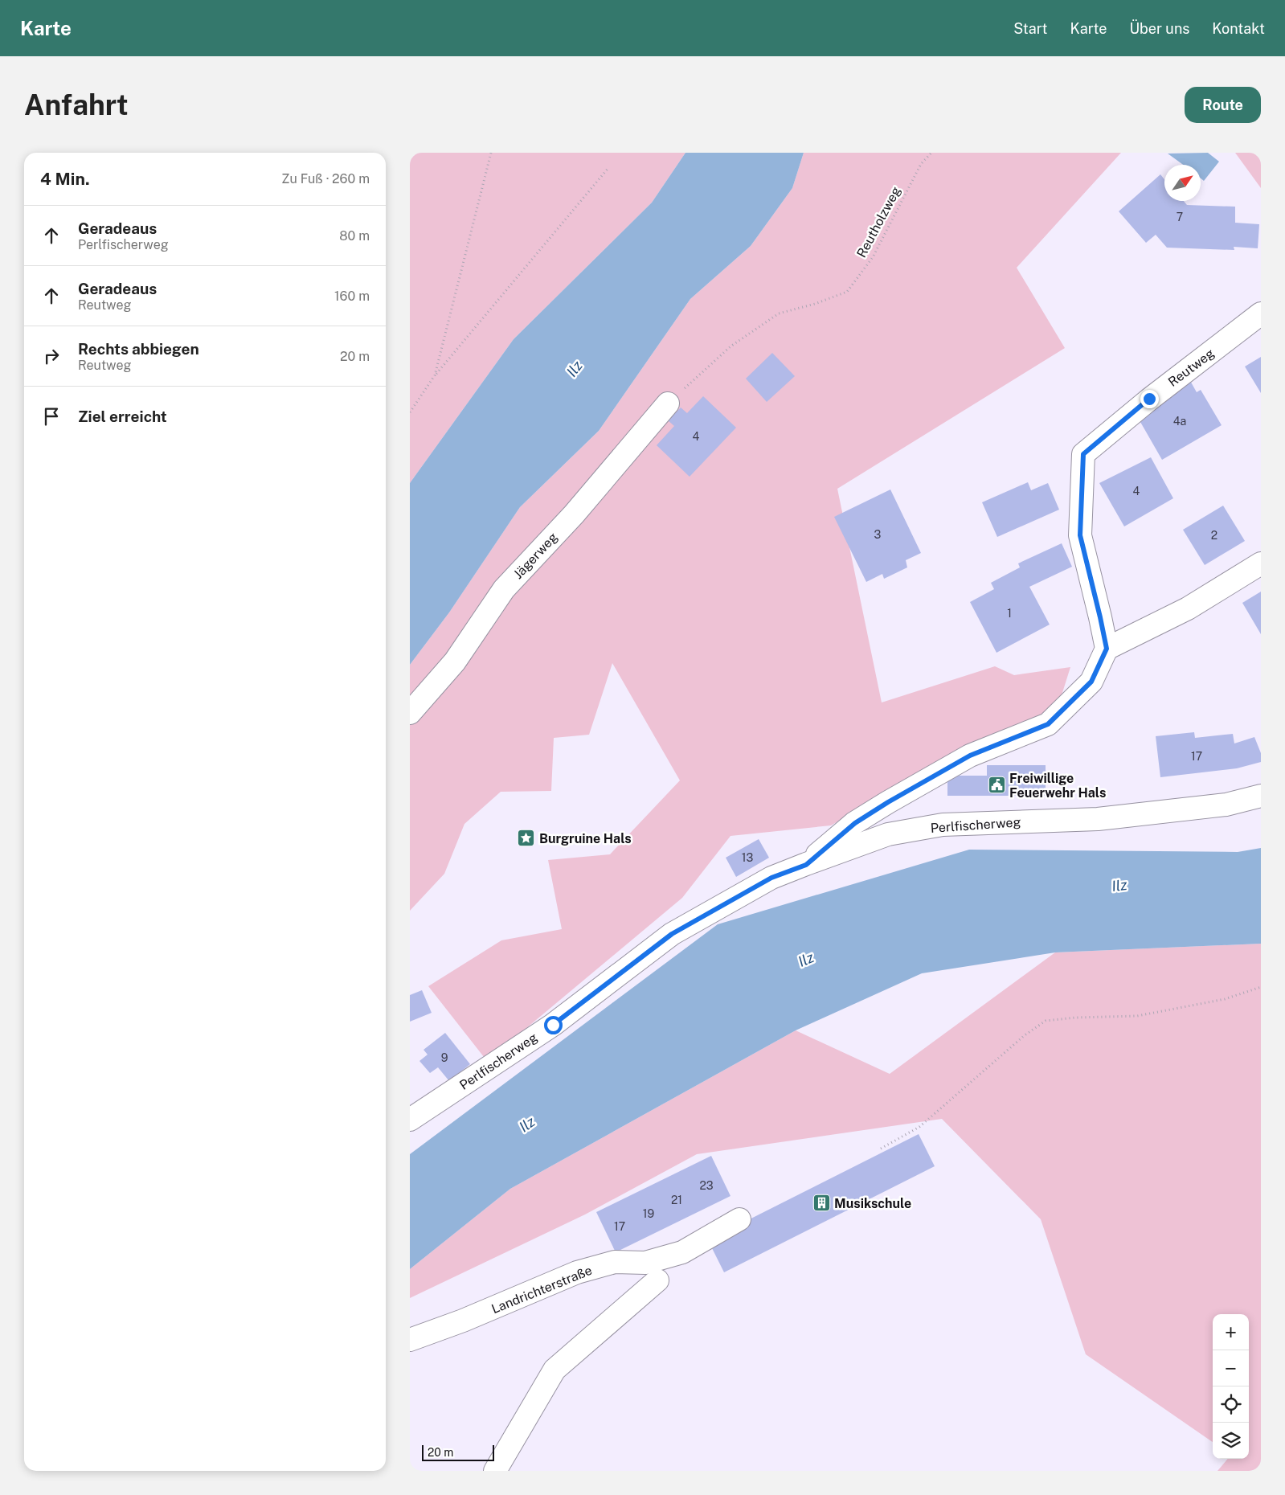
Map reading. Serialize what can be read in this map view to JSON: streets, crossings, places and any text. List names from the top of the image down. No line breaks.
{"streets":{"street":["Reutweg","Jägerweg","Perlfischerweg","Landrichterstraße"],"path":["Reutholzweg"]},"crossings":[["Reutholzweg","Jägerweg"]],"water":["Ilz"],"places":{"public building":["Freiwillige Feuerwehr Hals"],"place":["Burgruine Hals"],"building":["Musikschule"]},"house_numbers":["7","4a","4","4","3","2","1","17","13","9","23","21","19","17"],"scale_bar":"20 m","north":"top right","page":{"header":"Karte","nav":["Start","Karte","Über uns","Kontakt"],"buttons":"Route","title":"Anfahrt","heading":["4 Min.","Zu Fuß · 260 m"],"list":[["Geradeaus","Perlfischerweg","80 m"],["Geradeaus","Reutweg","160 m"],["Rechts abbiegen","Reutweg","20 m"],"Ziel erreicht"],"map_buttons":["+","−"],"scale":"20 m"}}
